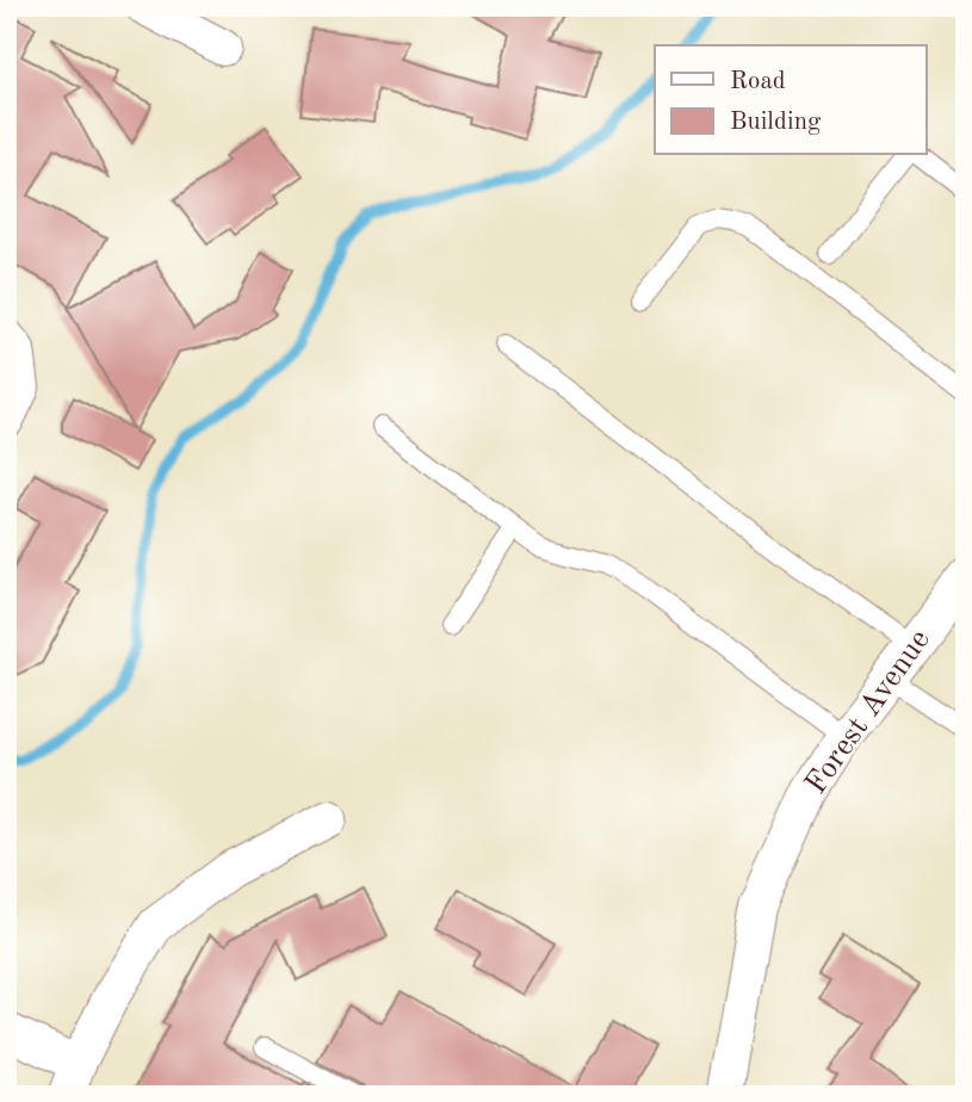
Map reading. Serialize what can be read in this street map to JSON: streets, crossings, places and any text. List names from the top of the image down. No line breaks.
{"streets":{"street":["Forest Avenue"]},"legend":["Road","Building"]}
